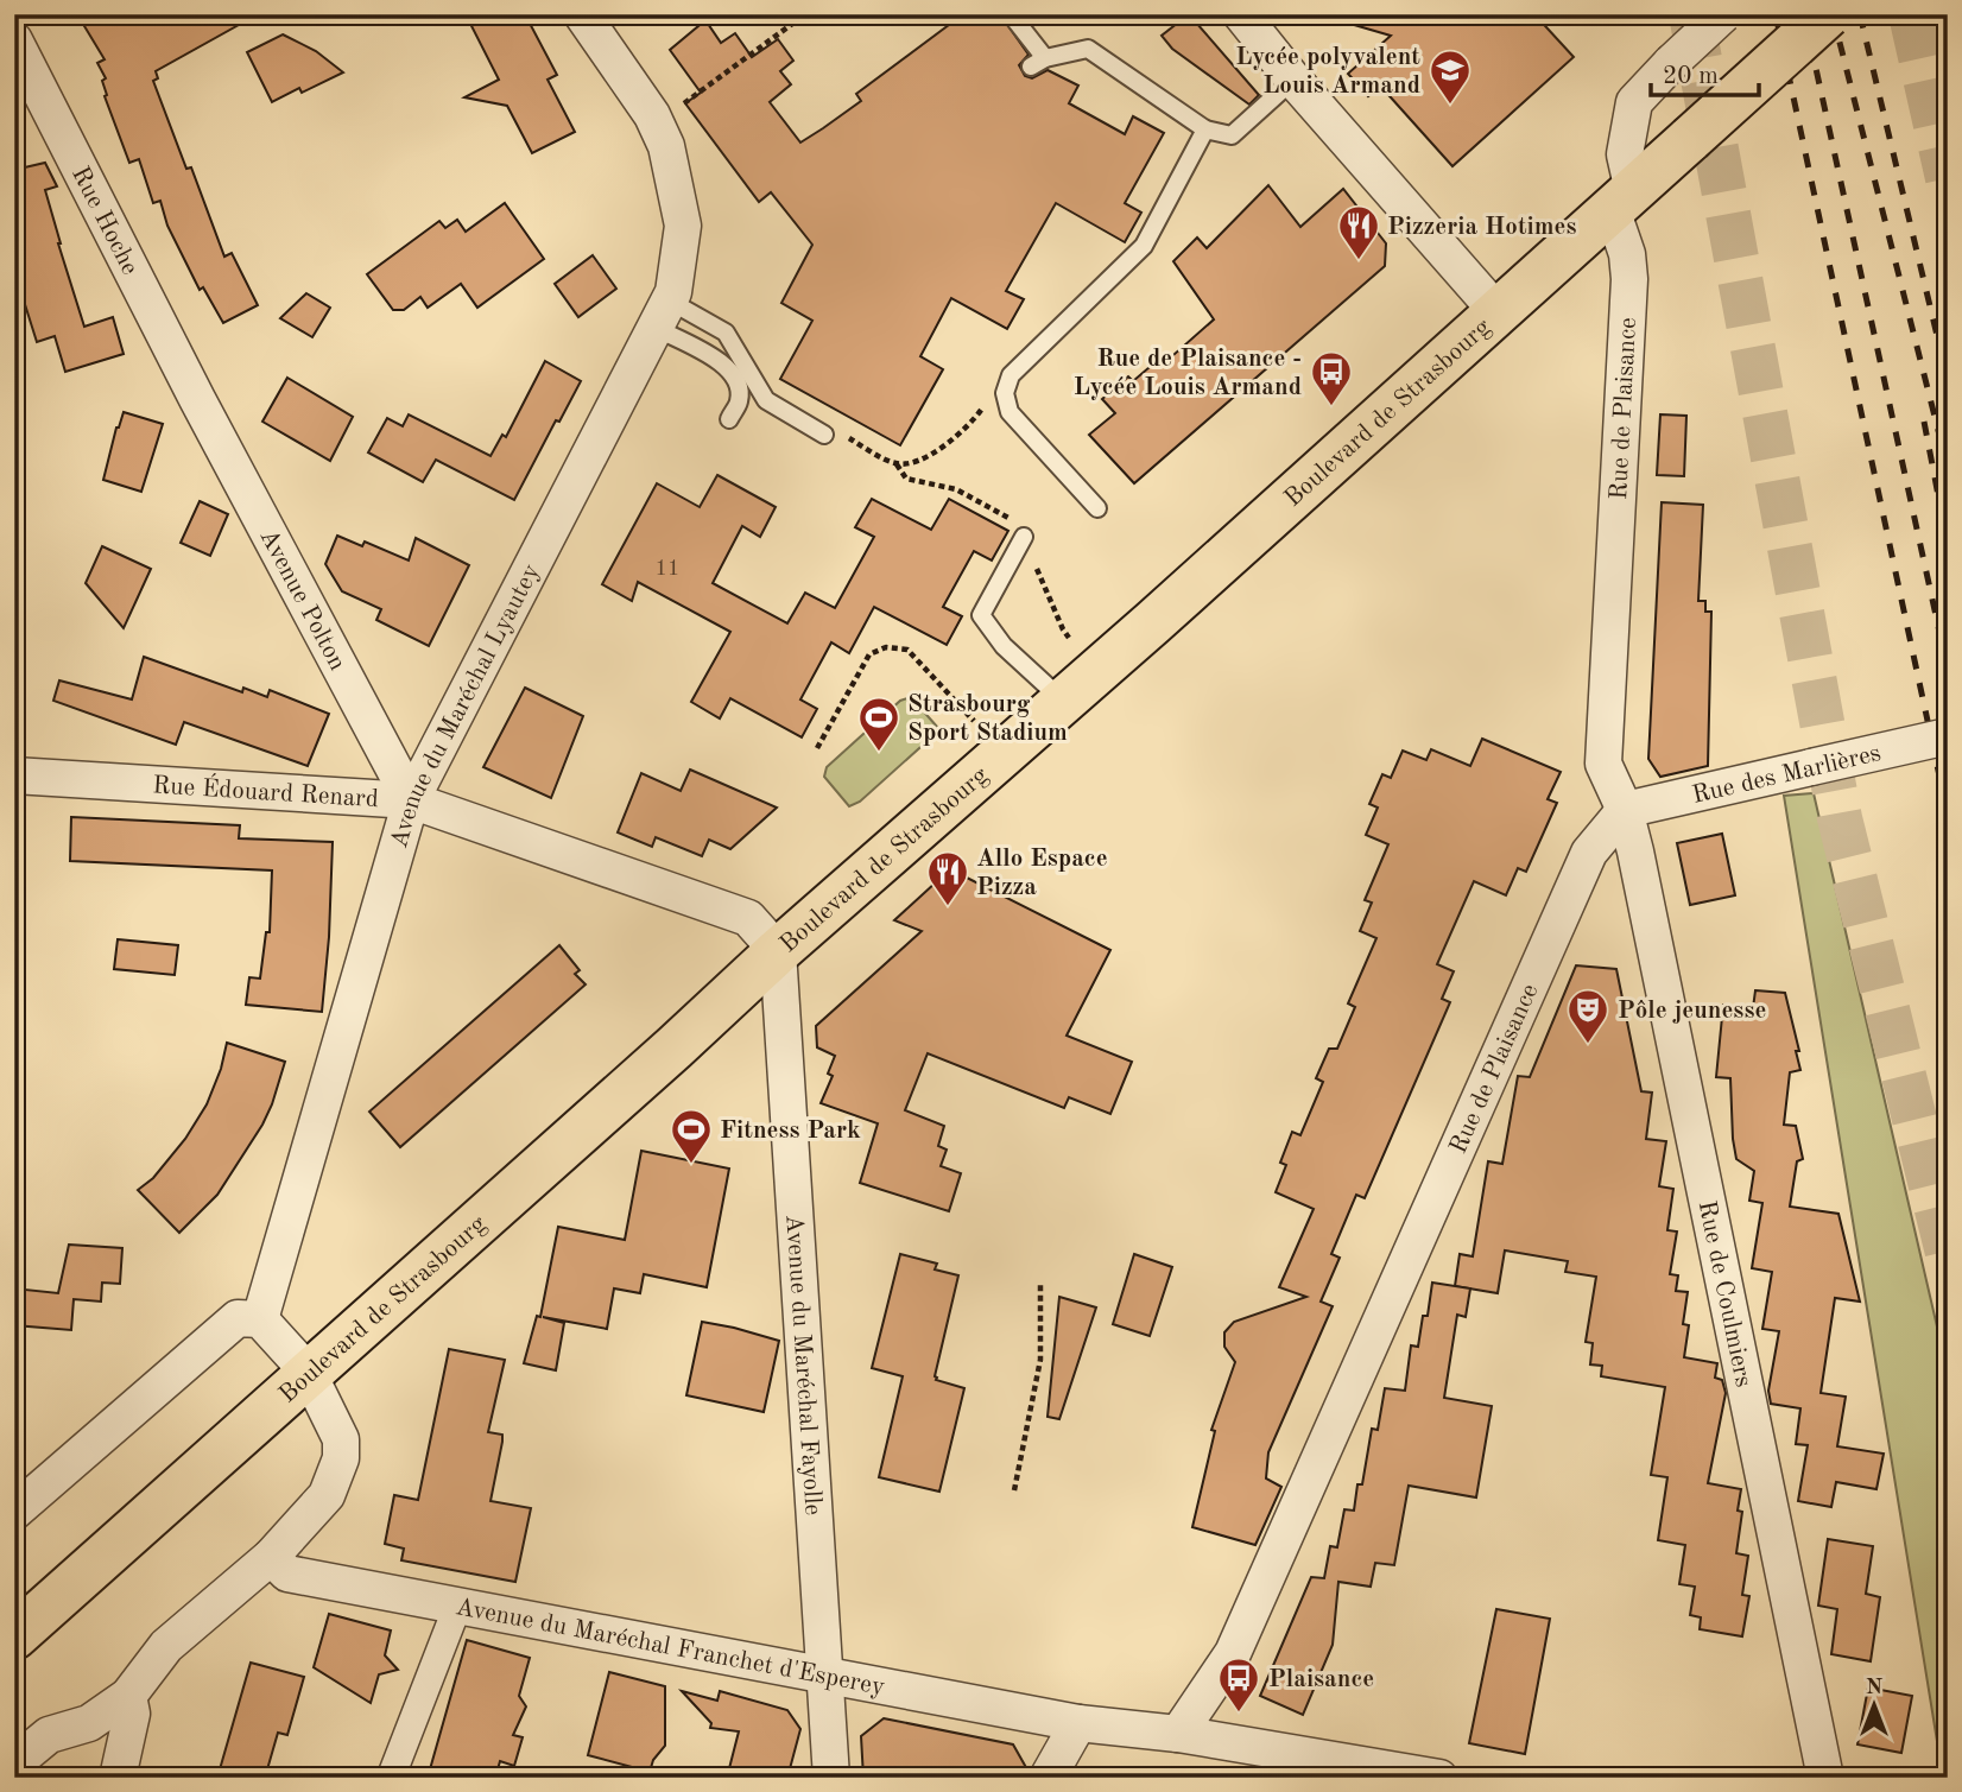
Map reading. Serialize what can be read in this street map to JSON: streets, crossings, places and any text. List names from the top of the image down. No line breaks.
{"streets":{"main road":["Boulevard de Strasbourg"],"street":["Rue Hoche","Rue de Plaisance","Avenue Polton","Avenue du Maréchal Lyautey","Rue des Marlières","Rue Édouard Renard","Rue de Coulmiers","Avenue du Maréchal Fayolle","Avenue du Maréchal Franchet d'Esperey"]},"crossings":[["Rue Hoche","Avenue Polton"],["Rue de Plaisance","Boulevard de Strasbourg"],["Rue de Plaisance","Rue des Marlières"],["Rue de Plaisance","Rue de Coulmiers"],["Boulevard de Strasbourg","Rue Édouard Renard"],["Boulevard de Strasbourg","Avenue du Maréchal Fayolle"],["Avenue Polton","Avenue du Maréchal Lyautey"],["Avenue Polton","Rue Édouard Renard"],["Avenue du Maréchal Lyautey","Rue Édouard Renard"],["Rue des Marlières","Rue de Coulmiers"],["Rue Édouard Renard","Avenue du Maréchal Fayolle"],["Avenue du Maréchal Fayolle","Avenue du Maréchal Franchet d'Esperey"]],"places":{"school or university":["Lycée polyvalent Louis Armand"],"restaurant":["Pizzeria Hotimes","Allo Espace Pizza"],"bus stop":["Rue de Plaisance - Lycée Louis Armand","Plaisance"],"sports":["Strasbourg Sport Stadium","Fitness Park"],"theatre":["Pôle jeunesse"]},"house_numbers":["11"],"scale_bar":"20 m","north":"top"}
